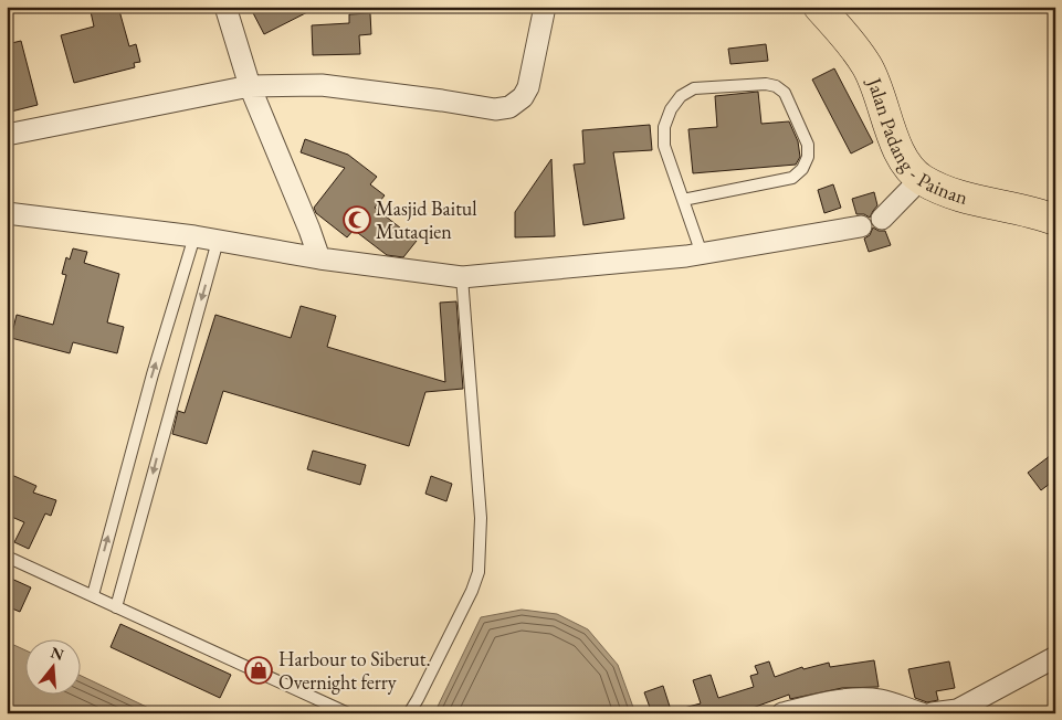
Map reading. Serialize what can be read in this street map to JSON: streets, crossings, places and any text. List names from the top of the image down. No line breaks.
{"streets":{"highway":["Jalan Padang - Painan"]},"places":{"mosque":["Masjid Baitul Mutaqien"],"shop":["Harbour to Siberut. Overnight ferry"]},"north":"top"}
